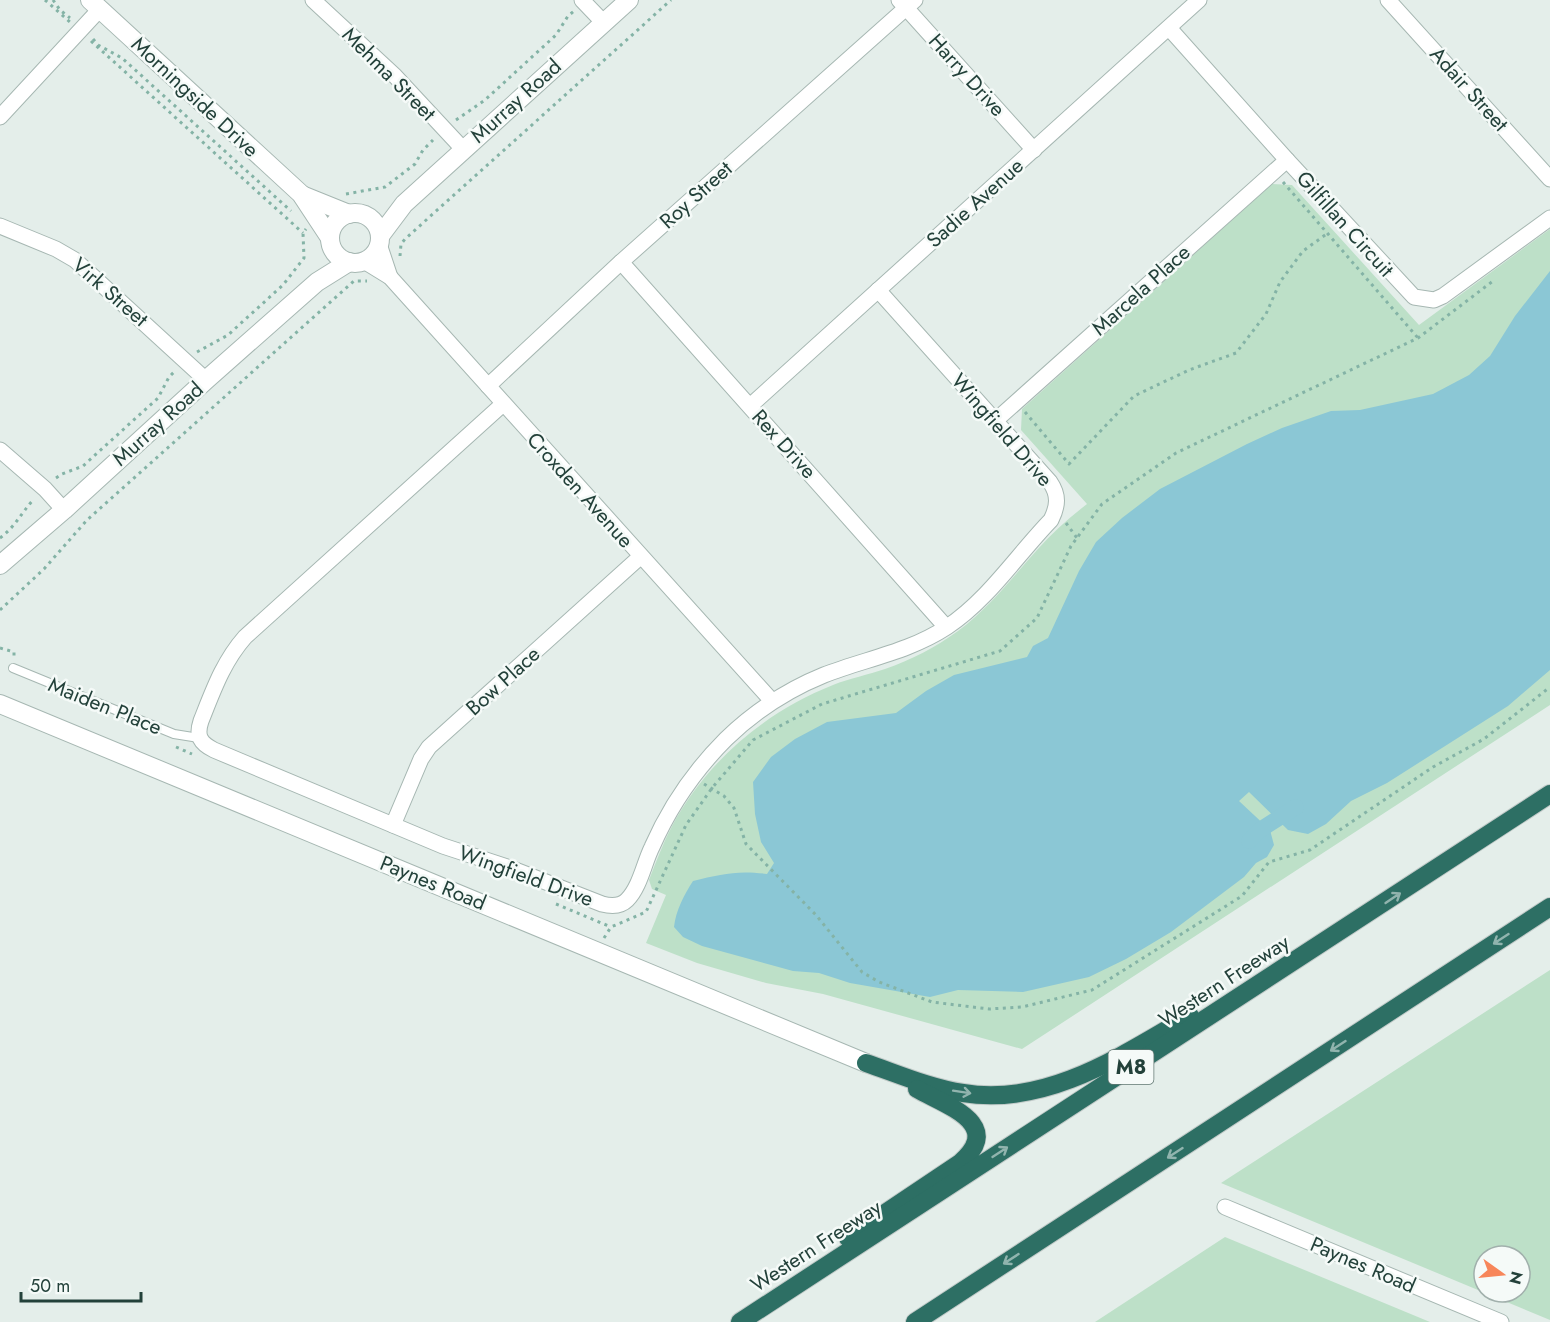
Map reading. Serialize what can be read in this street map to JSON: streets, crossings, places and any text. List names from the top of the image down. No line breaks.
{"streets":{"highway":["Western Freeway","M8"],"street":["Mehma Street","Harry Drive","Adair Street","Morningside Drive","Murray Road","Roy Street","Sadie Avenue","Gilfillan Circuit","Marcela Place","Virk Street","Wingfield Drive","Rex Drive","Croxden Avenue","Bow Place","Paynes Road"],"lane":["Maiden Place"]},"crossings":[["Mehma Street","Murray Road"],["Harry Drive","Roy Street"],["Harry Drive","Sadie Avenue"],["Morningside Drive","Murray Road"],["Morningside Drive","Croxden Avenue"],["Murray Road","Virk Street"],["Murray Road","Croxden Avenue"],["Roy Street","Rex Drive"],["Roy Street","Croxden Avenue"],["Sadie Avenue","Gilfillan Circuit"],["Sadie Avenue","Wingfield Drive"],["Sadie Avenue","Rex Drive"],["Gilfillan Circuit","Marcela Place"],["Marcela Place","Wingfield Drive"],["Wingfield Drive","Rex Drive"],["Wingfield Drive","Croxden Avenue"],["Wingfield Drive","Bow Place"],["Wingfield Drive","Maiden Place"],["Croxden Avenue","Bow Place"]],"scale_bar":"50 m","north":"right"}
